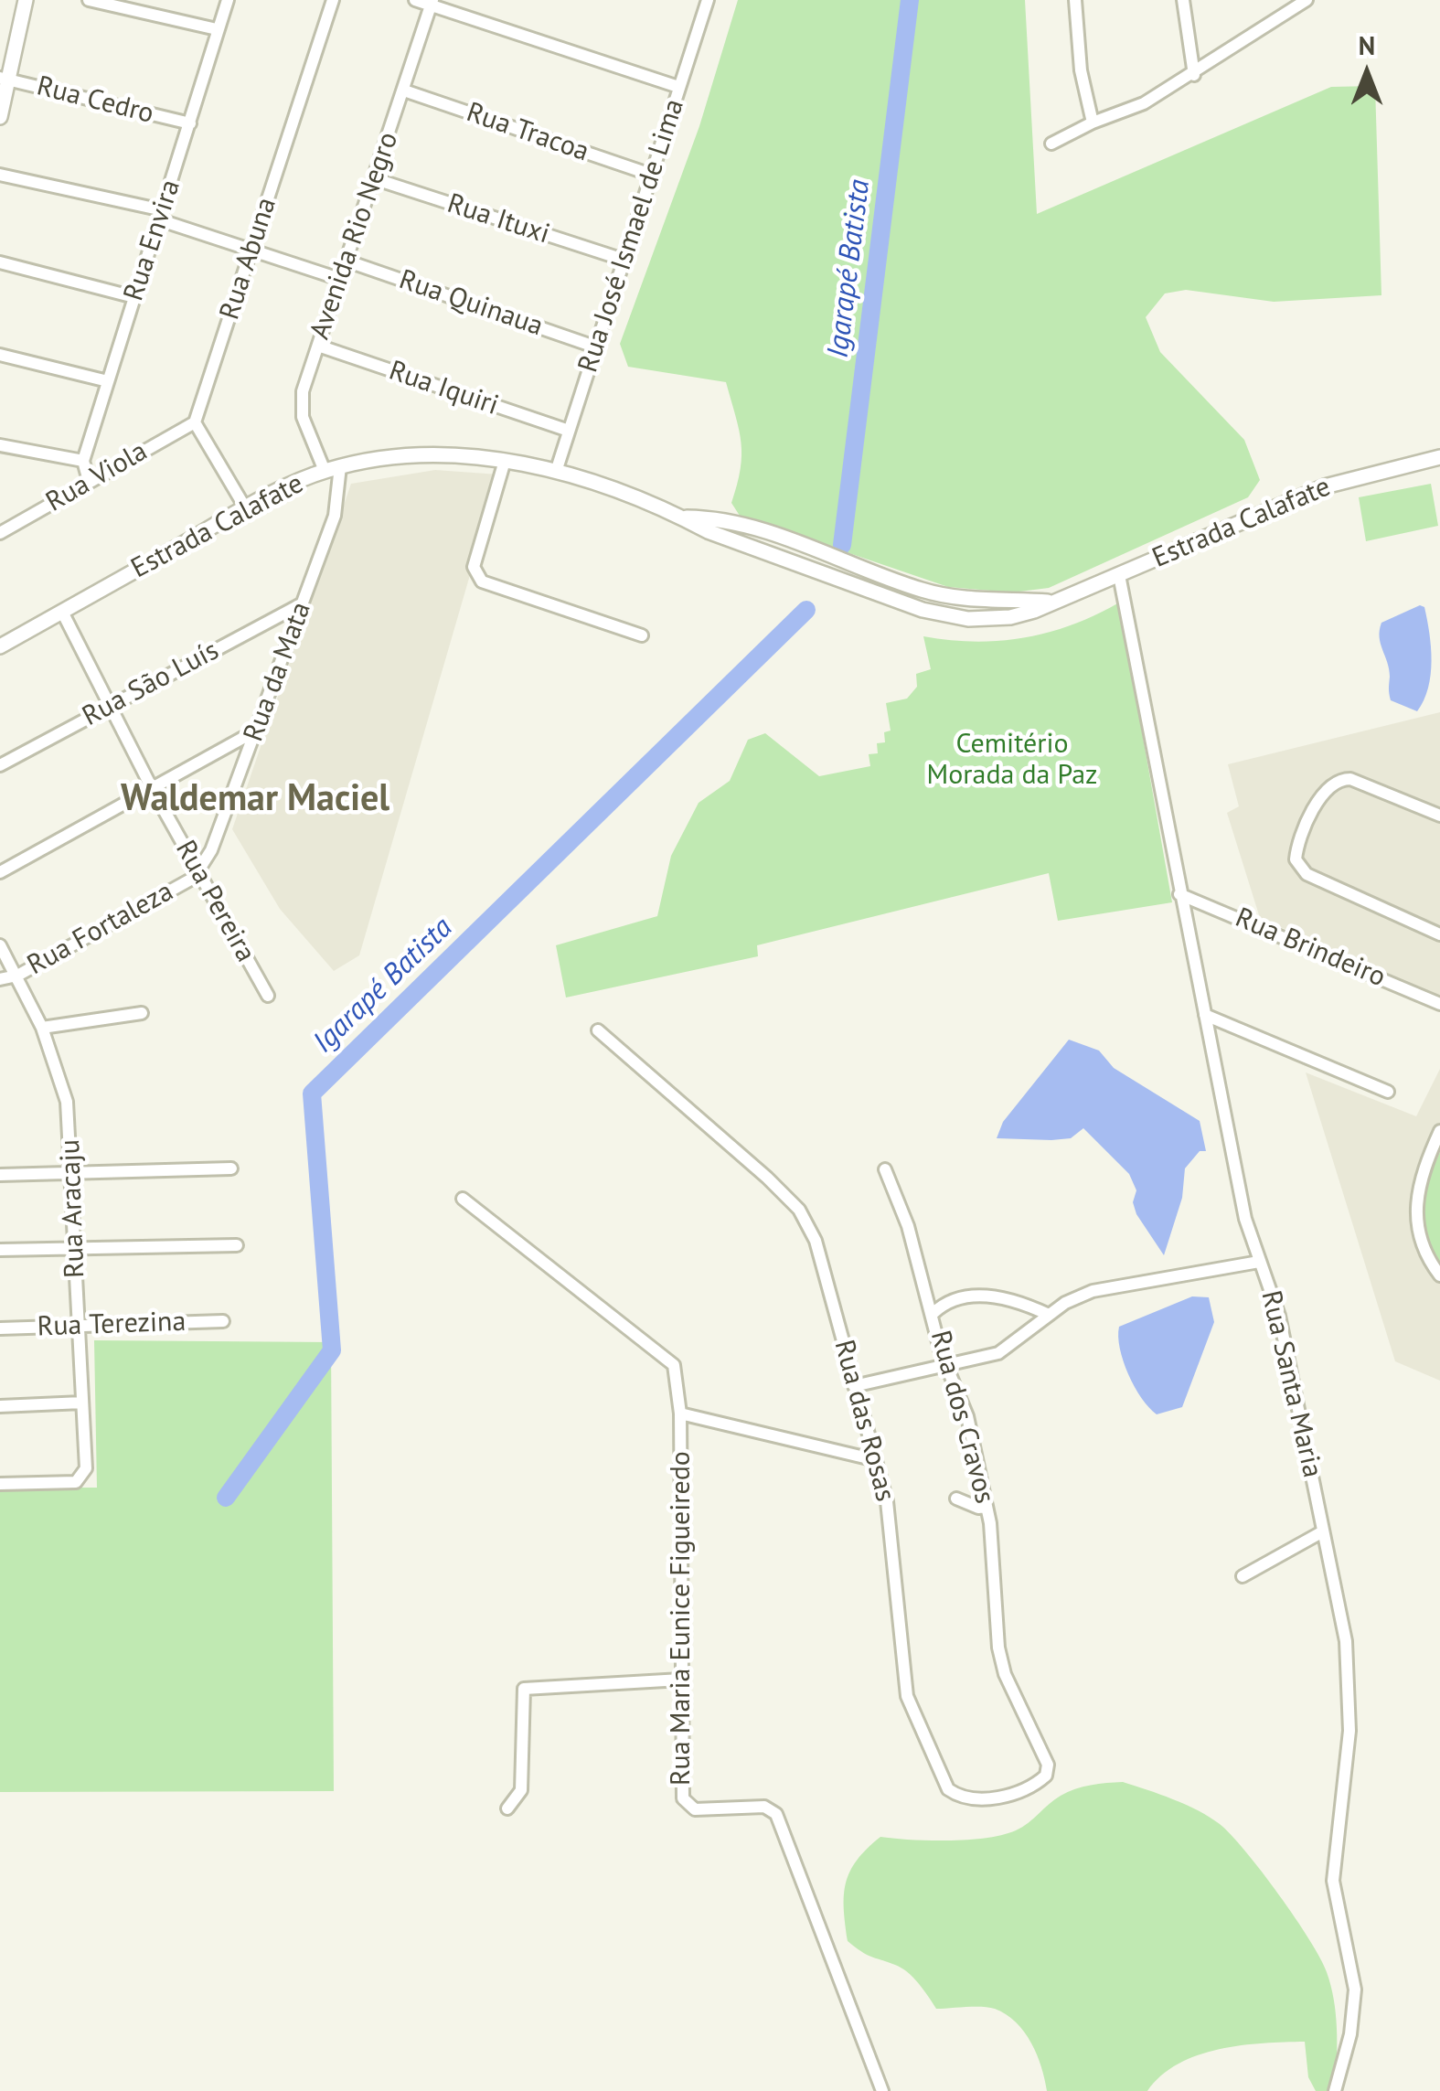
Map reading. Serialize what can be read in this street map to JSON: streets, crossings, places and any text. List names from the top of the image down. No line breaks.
{"streets":{"street":["Rua Cedro","Rua Tracoa","Rua Ituxi","Avenida Rio Negro","Rua José Ismael de Lima","Rua Envira","Rua Abuna","Rua Quinaua","Rua Iquiri","Rua Viola","Estrada Calafate","Rua da Mata","Rua São Luís","Rua Pereira","Rua Fortaleza","Rua Brindeiro","Rua Aracaju","Rua Terezina","Rua Santa Maria","Rua dos Cravos","Rua das Rosas","Rua Maria Eunice Figueiredo"]},"crossings":[["Rua Cedro","Rua Envira"],["Rua Tracoa","Avenida Rio Negro"],["Rua Tracoa","Rua José Ismael de Lima"],["Rua Ituxi","Avenida Rio Negro"],["Rua Ituxi","Rua José Ismael de Lima"],["Avenida Rio Negro","Rua Quinaua"],["Avenida Rio Negro","Rua Iquiri"],["Avenida Rio Negro","Estrada Calafate"],["Rua José Ismael de Lima","Rua Quinaua"],["Rua José Ismael de Lima","Rua Iquiri"],["Rua José Ismael de Lima","Estrada Calafate"],["Rua Abuna","Rua Viola"],["Estrada Calafate","Rua da Mata"],["Estrada Calafate","Rua Pereira"],["Estrada Calafate","Rua Santa Maria"],["Rua da Mata","Rua São Luís"],["Rua da Mata","Rua Pereira"],["Rua da Mata","Rua Fortaleza"],["Rua São Luís","Rua Pereira"],["Rua Pereira","Rua Fortaleza"],["Rua Fortaleza","Rua Aracaju"],["Rua Brindeiro","Rua Santa Maria"],["Rua Aracaju","Rua Terezina"],["Rua dos Cravos","Rua das Rosas"]],"districts":["Waldemar Maciel"],"water":["Igarapé Batista"],"parks":["Cemitério Morada da Paz"],"north":"top"}
